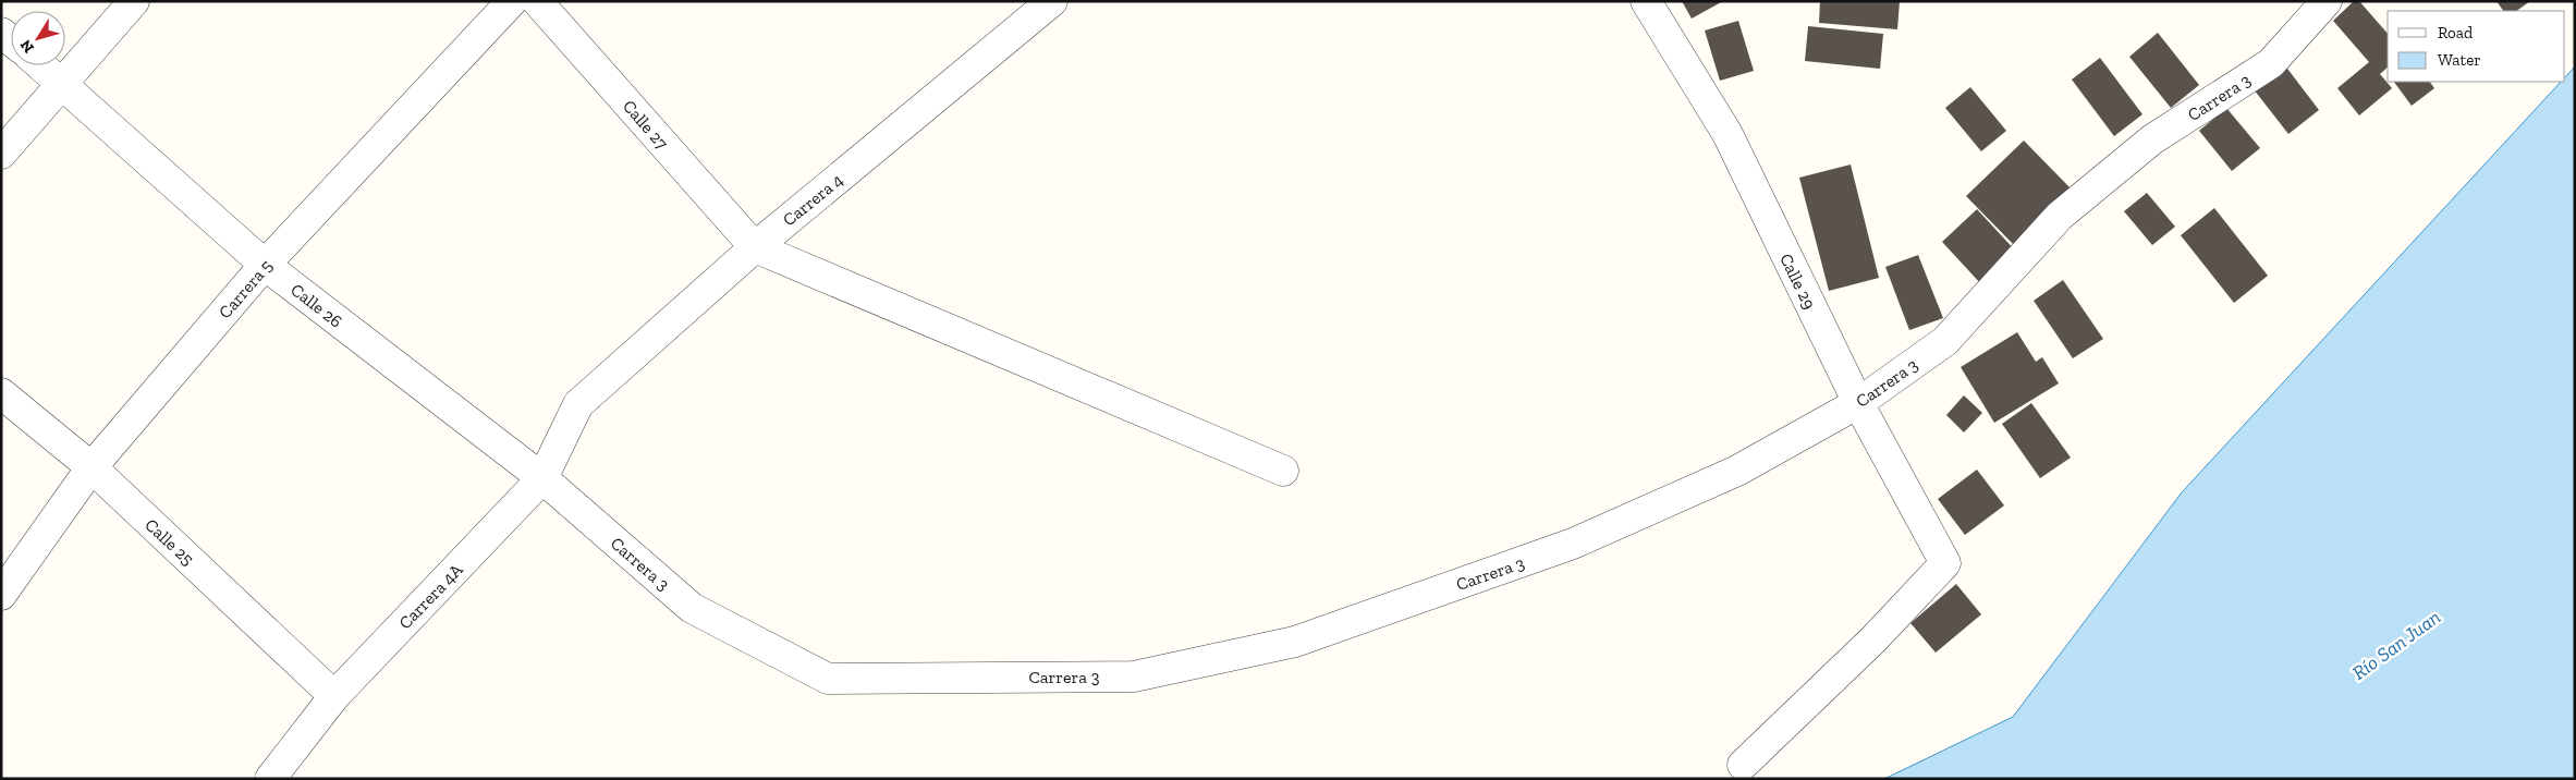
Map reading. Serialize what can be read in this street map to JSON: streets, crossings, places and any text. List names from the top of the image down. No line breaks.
{"streets":{"street":["Carrera 3","Calle 27","Carrera 4","Calle 29","Carrera 5","Calle 26","Calle 25","Carrera 4A"]},"crossings":[["Carrera 3","Calle 29"],["Carrera 3","Calle 26"],["Carrera 3","Carrera 4A"],["Calle 27","Carrera 4"],["Carrera 4","Carrera 4A"],["Carrera 5","Calle 26"],["Carrera 5","Calle 25"],["Calle 26","Carrera 4A"],["Calle 25","Carrera 4A"]],"water":["Río San Juan"],"legend":["Road","Water"],"north":"bottom left"}
